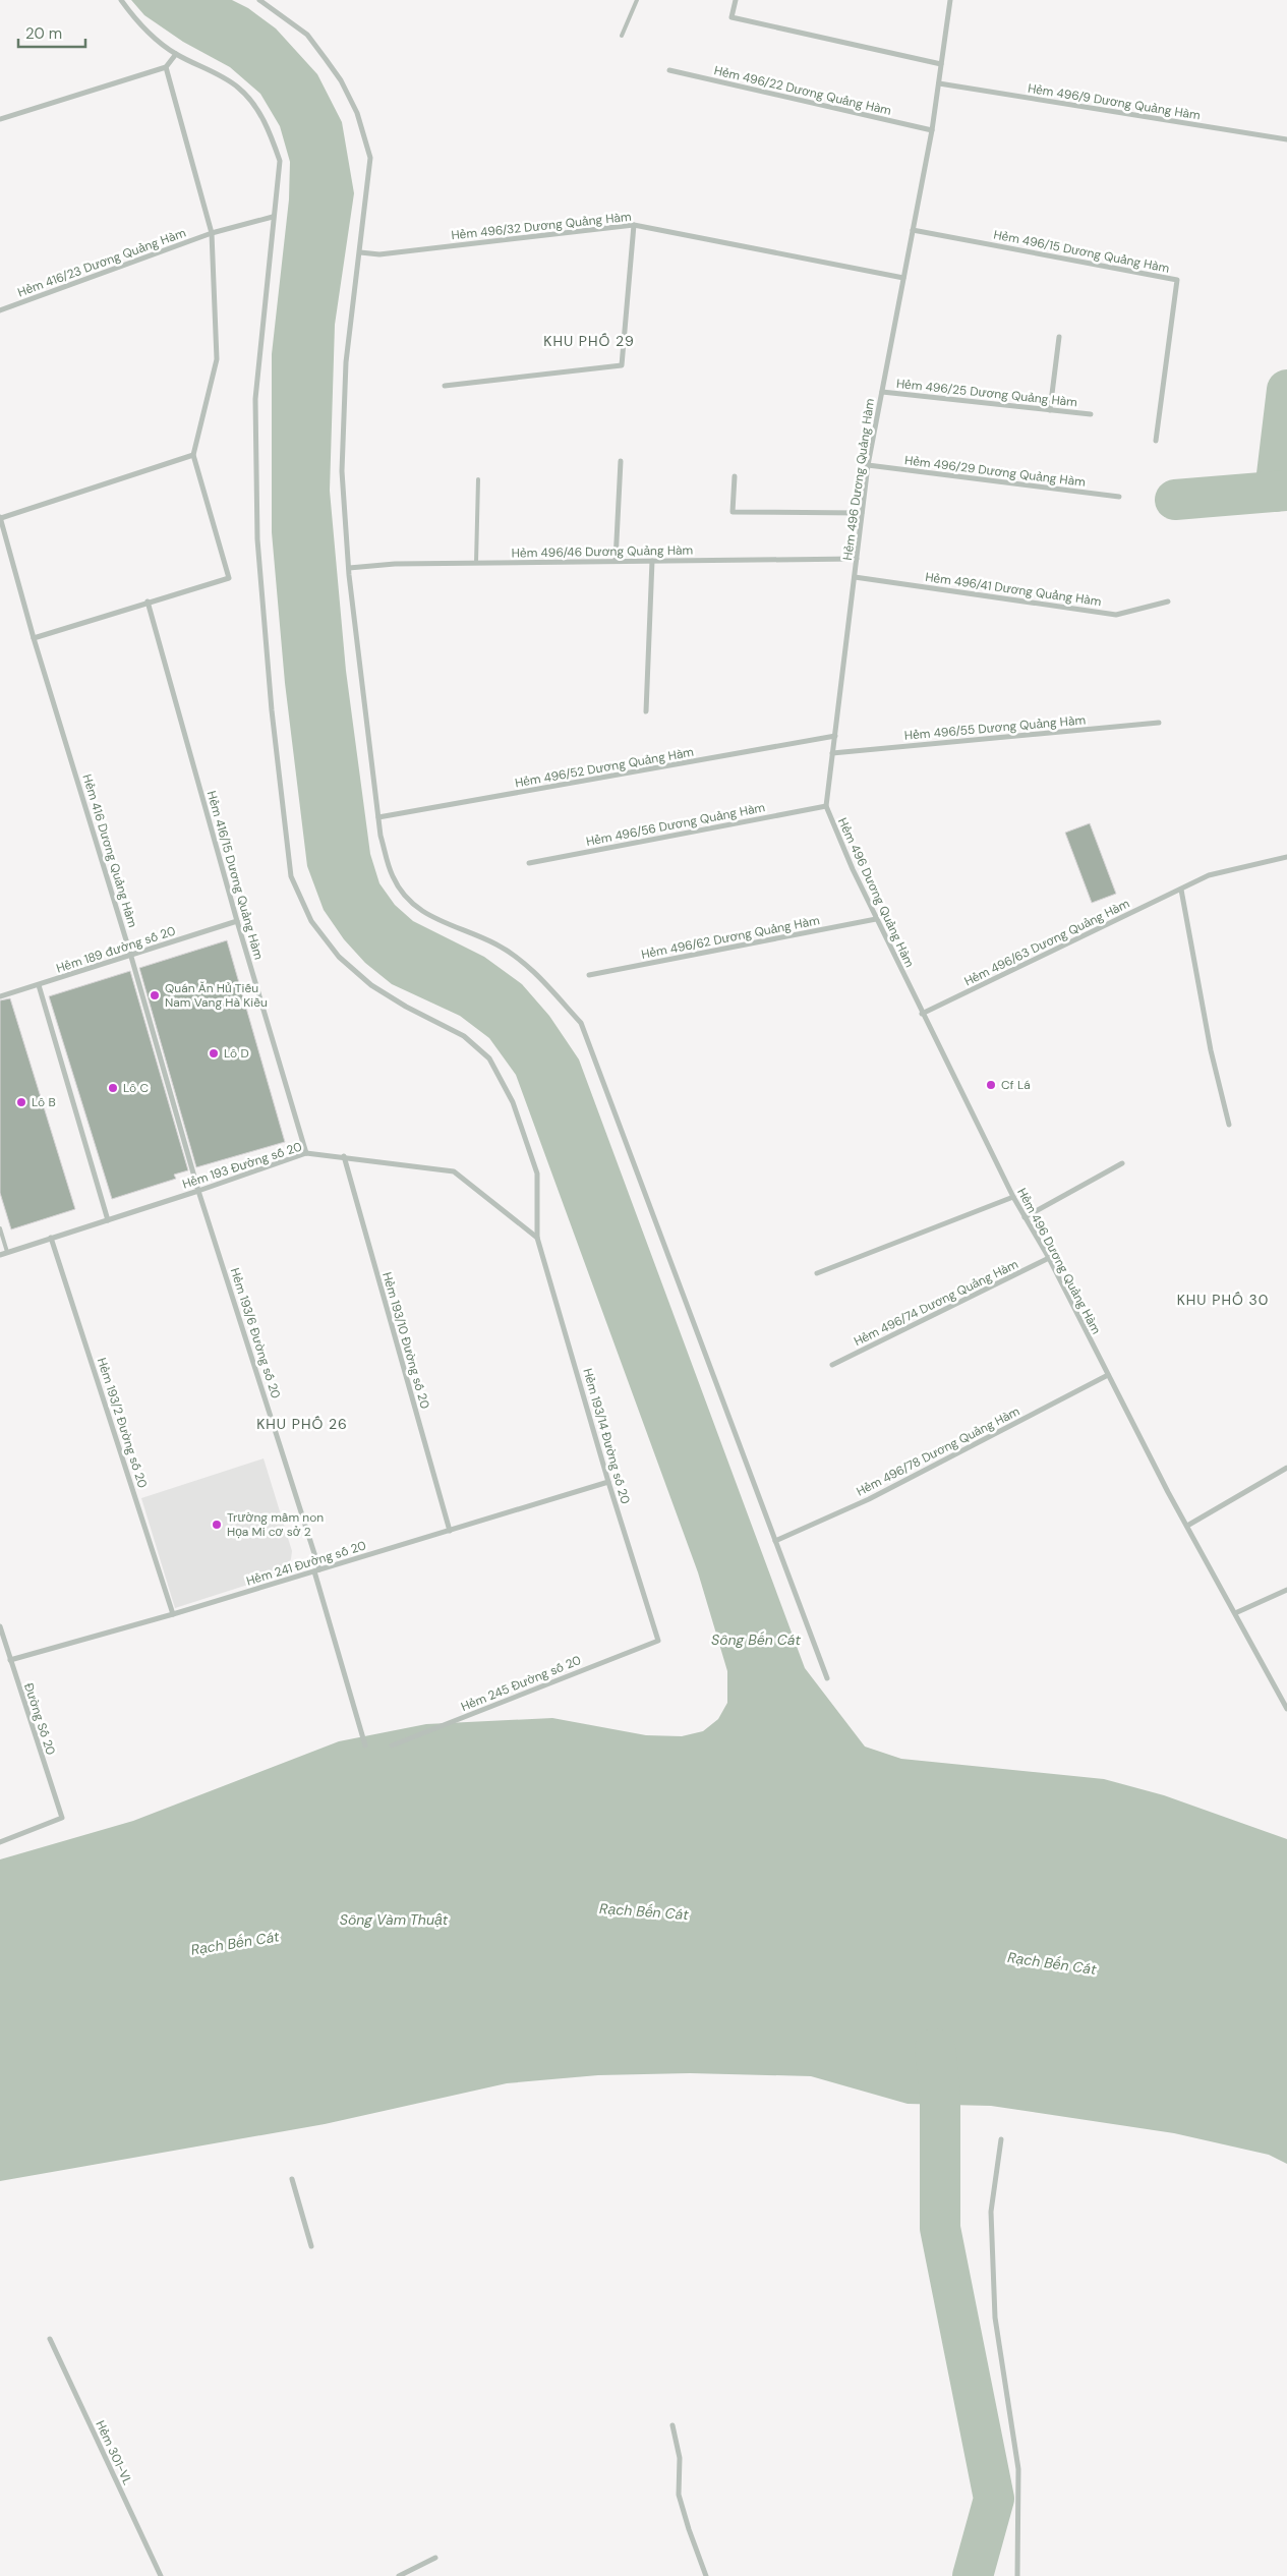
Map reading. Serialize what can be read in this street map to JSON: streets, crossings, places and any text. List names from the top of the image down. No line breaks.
{"streets":{"street":["Hẻm 496/22 Dương Quảng Hàm","Hẻm 496/9 Dương Quảng Hàm","Hẻm 496/32 Dương Quảng Hàm","Hẻm 496/15 Dương Quảng Hàm","Hẻm 416/23 Dương Quảng Hàm","Hẻm 496/25 Dương Quảng Hàm","Hẻm 496/29 Dương Quảng Hàm","Hẻm 496 Dương Quảng Hàm","Hẻm 496/46 Dương Quảng Hàm","Hẻm 496/41 Dương Quảng Hàm","Hẻm 496/55 Dương Quảng Hàm","Hẻm 496/52 Dương Quảng Hàm","Hẻm 496/56 Dương Quảng Hàm","Hẻm 416 Dương Quảng Hàm","Hẻm 416/15 Dương Quảng Hàm","Hẻm 496/62 Dương Quảng Hàm","Hẻm 496/63 Dương Quảng Hàm","Hẻm 189 đường số 20","Hẻm 193 Đường số 20","Hẻm 496/74 Dương Quảng Hàm","Hẻm 193/6 Đường số 20","Hẻm 193/10 Đường số 20","Hẻm 193/2 Đường số 20","Hẻm 193/14 Đường số 20","Hẻm 496/78 Dương Quảng Hàm","Hẻm 241 Đường số 20","Hẻm 245 Đường số 20","Đường Số 20","Hẻm 301-VL"]},"crossings":[["Hẻm 496/22 Dương Quảng Hàm","Hẻm 496 Dương Quảng Hàm"],["Hẻm 496/9 Dương Quảng Hàm","Hẻm 496 Dương Quảng Hàm"],["Hẻm 496/32 Dương Quảng Hàm","Hẻm 496 Dương Quảng Hàm"],["Hẻm 496/15 Dương Quảng Hàm","Hẻm 496 Dương Quảng Hàm"],["Hẻm 416/23 Dương Quảng Hàm","Hẻm 193/14 Đường số 20"],["Hẻm 496/25 Dương Quảng Hàm","Hẻm 496 Dương Quảng Hàm"],["Hẻm 496/29 Dương Quảng Hàm","Hẻm 496 Dương Quảng Hàm"],["Hẻm 496 Dương Quảng Hàm","Hẻm 496/46 Dương Quảng Hàm"],["Hẻm 496 Dương Quảng Hàm","Hẻm 496/41 Dương Quảng Hàm"],["Hẻm 496 Dương Quảng Hàm","Hẻm 496/55 Dương Quảng Hàm"],["Hẻm 496 Dương Quảng Hàm","Hẻm 496/52 Dương Quảng Hàm"],["Hẻm 496 Dương Quảng Hàm","Hẻm 496/56 Dương Quảng Hàm"],["Hẻm 496 Dương Quảng Hàm","Hẻm 496/62 Dương Quảng Hàm"],["Hẻm 496 Dương Quảng Hàm","Hẻm 496/63 Dương Quảng Hàm"],["Hẻm 496 Dương Quảng Hàm","Hẻm 496/74 Dương Quảng Hàm"],["Hẻm 496 Dương Quảng Hàm","Hẻm 496/78 Dương Quảng Hàm"],["Hẻm 416 Dương Quảng Hàm","Hẻm 189 đường số 20"],["Hẻm 416 Dương Quảng Hàm","Hẻm 193 Đường số 20"],["Hẻm 416 Dương Quảng Hàm","Hẻm 193/6 Đường số 20"],["Hẻm 416/15 Dương Quảng Hàm","Hẻm 189 đường số 20"],["Hẻm 416/15 Dương Quảng Hàm","Hẻm 193 Đường số 20"],["Hẻm 193 Đường số 20","Hẻm 193/6 Đường số 20"],["Hẻm 193 Đường số 20","Hẻm 193/10 Đường số 20"],["Hẻm 193 Đường số 20","Hẻm 193/2 Đường số 20"],["Hẻm 193 Đường số 20","Hẻm 193/14 Đường số 20"],["Hẻm 193/6 Đường số 20","Hẻm 241 Đường số 20"],["Hẻm 193/10 Đường số 20","Hẻm 241 Đường số 20"],["Hẻm 193/2 Đường số 20","Hẻm 241 Đường số 20"],["Hẻm 193/14 Đường số 20","Hẻm 241 Đường số 20"],["Hẻm 193/14 Đường số 20","Hẻm 245 Đường số 20"],["Hẻm 241 Đường số 20","Đường Số 20"]],"districts":["KHU PHỐ 29","KHU PHỐ 30","KHU PHỐ 26"],"water":["Sông Bến Cát","Rạch Bến Cát","Sông Vàm Thuật"],"places":["Quán Ăn Hủ Tiếu Nam Vang Hà Kiều","Lô D","Cf Lá","Lô C","Lô B","Trường mầm non Họa Mi cơ sở 2"],"scale_bar":"20 m"}
